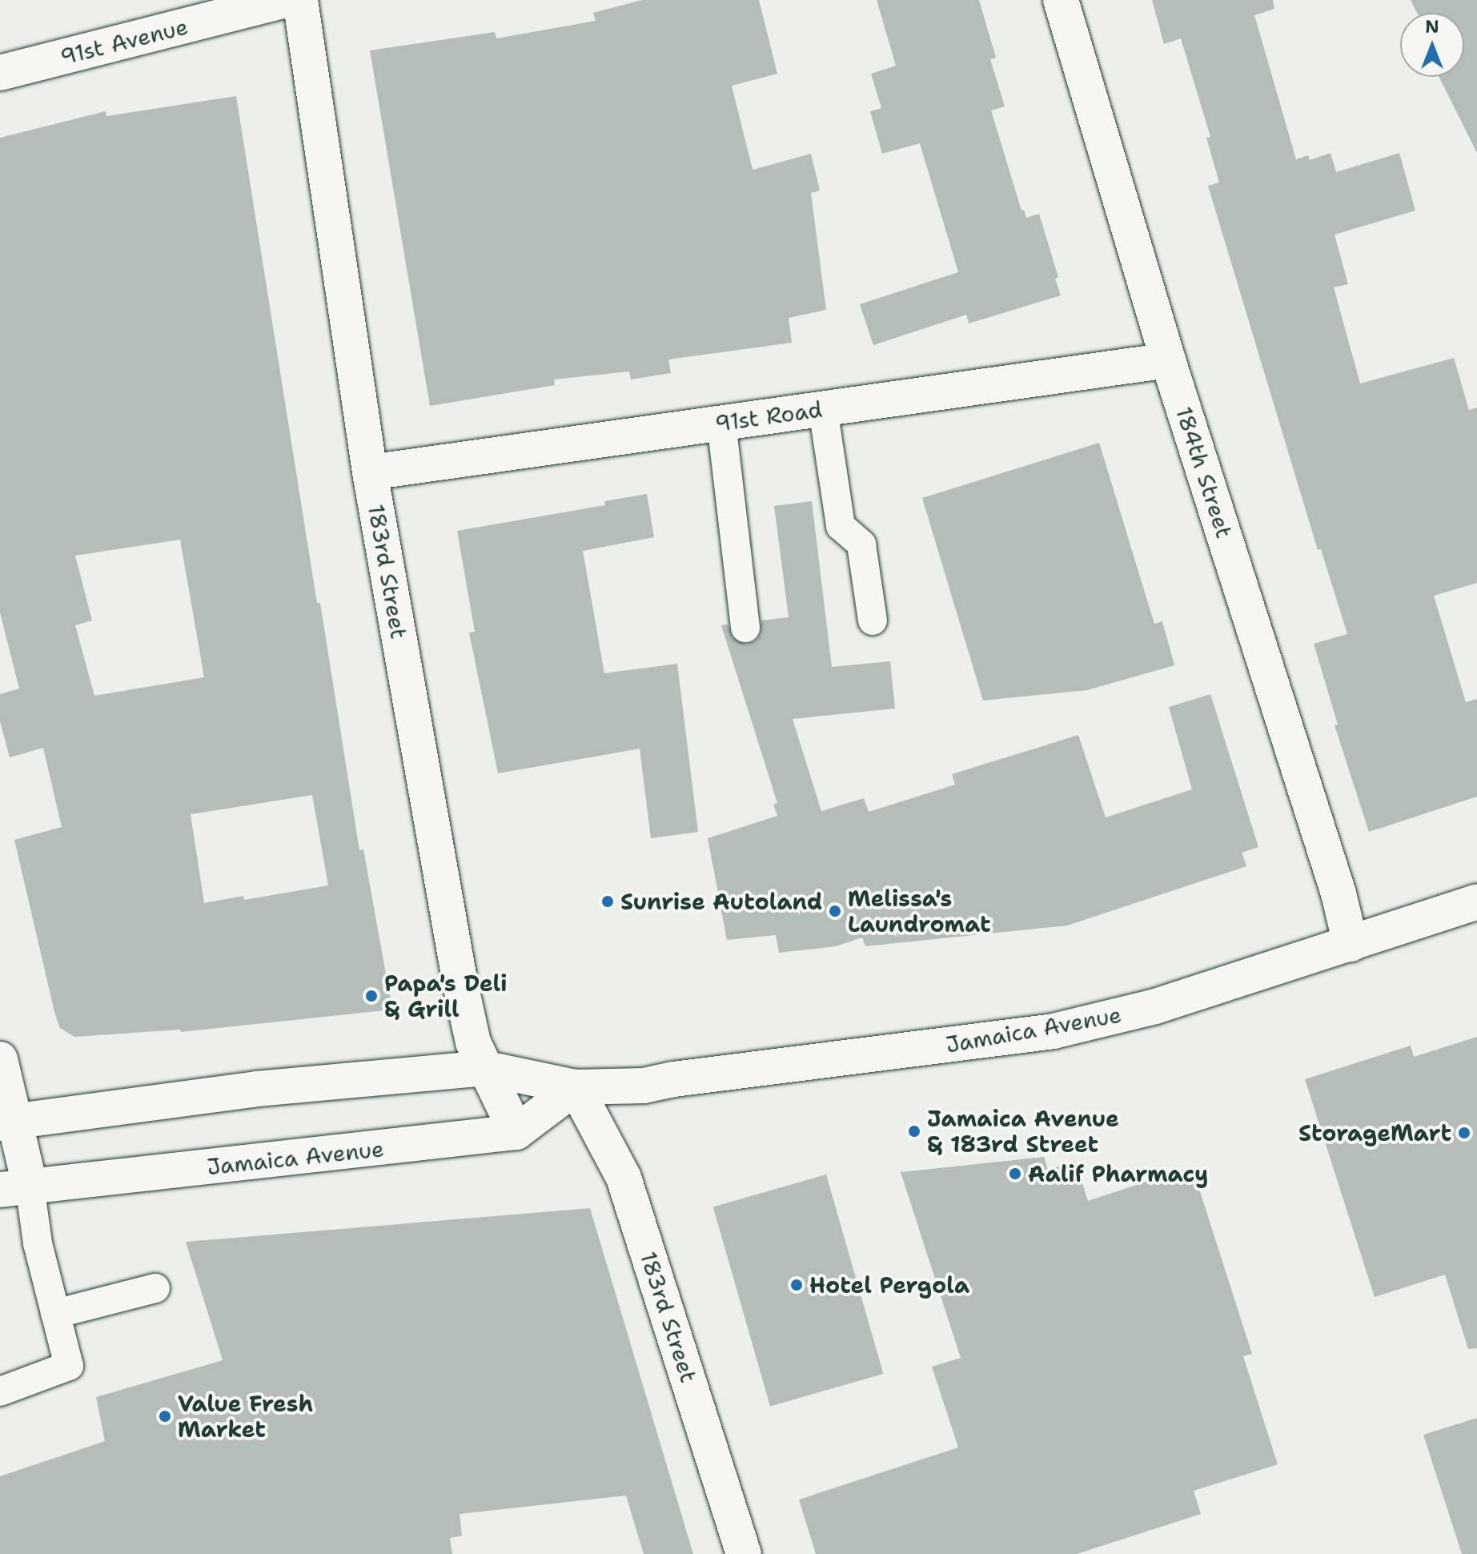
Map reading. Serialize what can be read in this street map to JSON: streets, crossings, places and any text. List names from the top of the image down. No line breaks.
{"streets":{"street":["91st Avenue","91st Road","184th Street","183rd Street","Jamaica Avenue"]},"crossings":[["91st Road","184th Street"],["91st Road","183rd Street"],["184th Street","Jamaica Avenue"],["183rd Street","Jamaica Avenue"]],"places":["Sunrise Autoland","Melissa's Laundromat","Papa's Deli & Grill","Jamaica Avenue & 183rd Street","StorageMart","Aalif Pharmacy","Hotel Pergola","Value Fresh Market"],"north":"top"}
